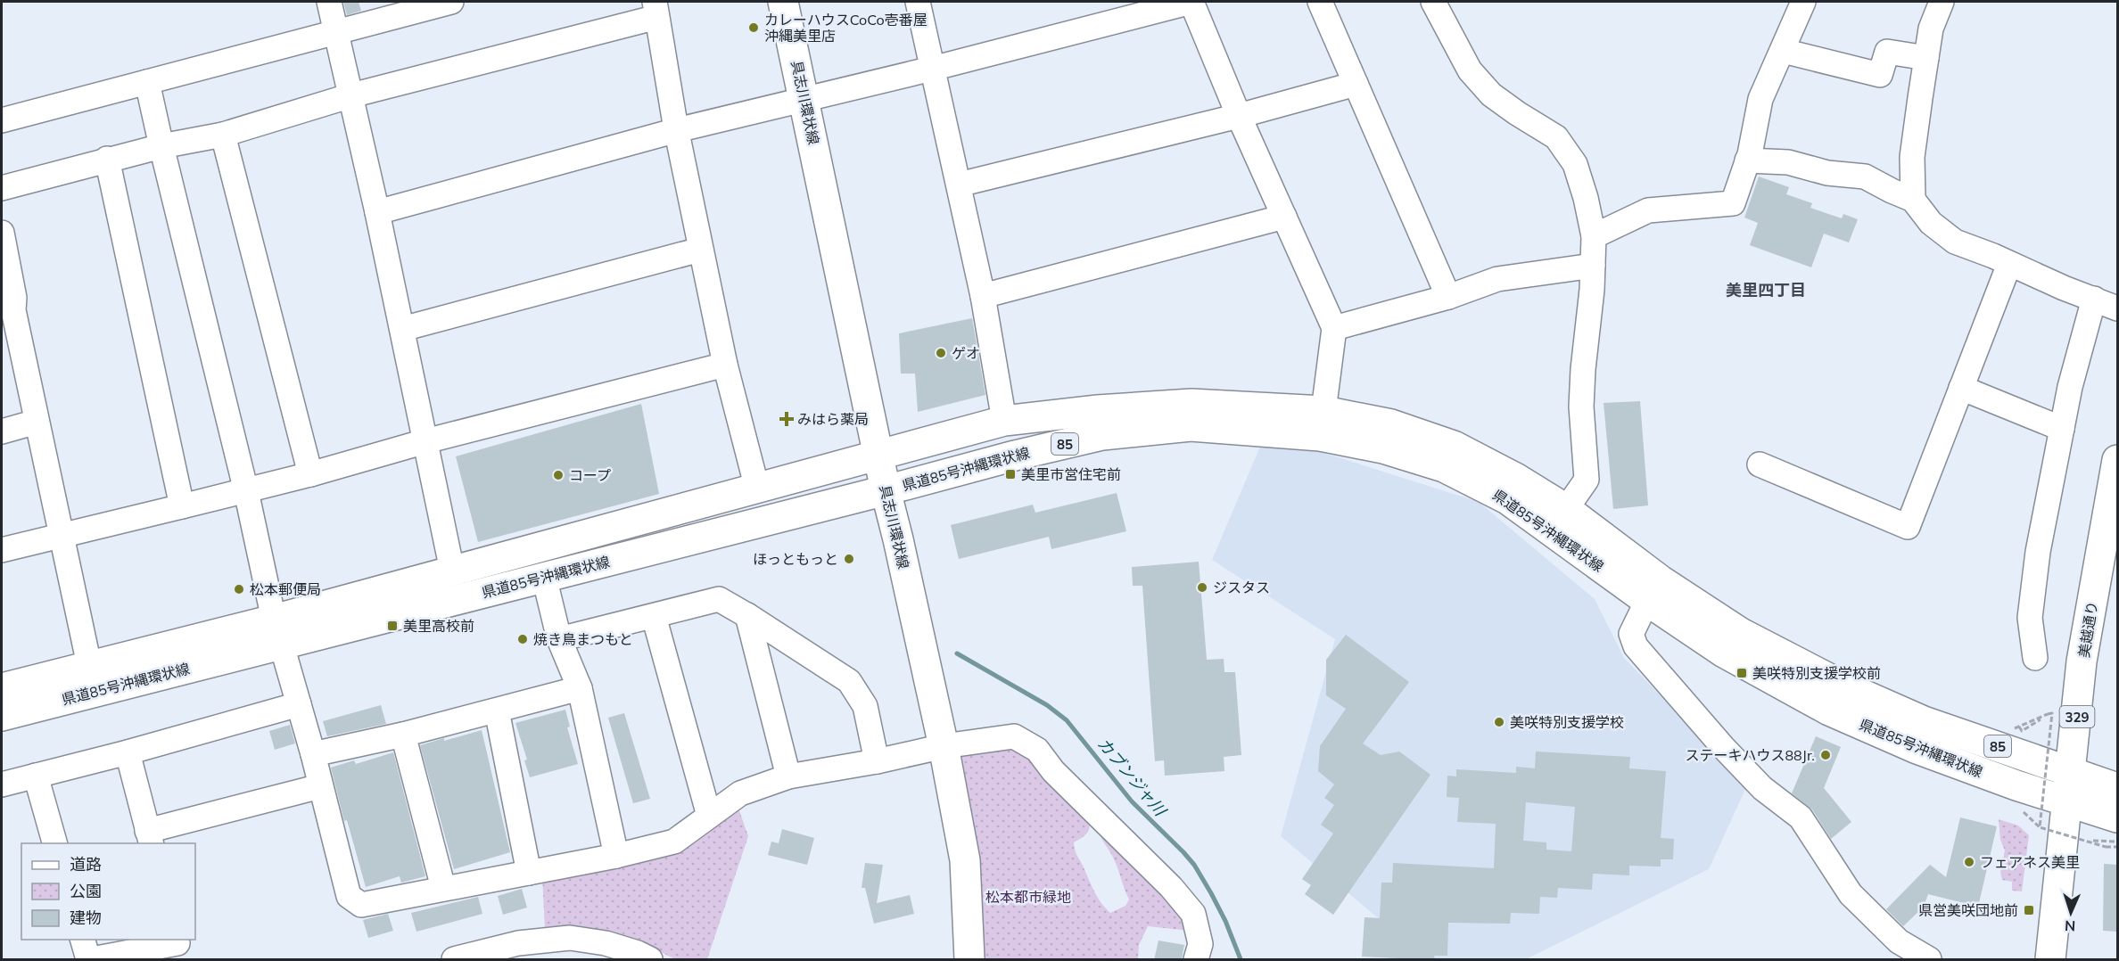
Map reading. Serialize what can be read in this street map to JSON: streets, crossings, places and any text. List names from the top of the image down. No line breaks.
{"streets":{"main road":["具志川環状線","85","県道85号沖縄環状線","美越通り","329"]},"crossings":[["具志川環状線","県道85号沖縄環状線"],["県道85号沖縄環状線","美越通り"],["県道85号沖縄環状線","329"],["美越通り","329"]],"districts":["美里四丁目"],"water":["カブンジャ川"],"parks":["松本都市緑地"],"places":{"other":["カレーハウスCoCo壱番屋 沖縄美里店","ゲオ","コープ","ほっともっと","ジスタス","松本郵便局","焼き鳥まつもと","美咲特別支援学校","ステーキハウス88Jr.","フェアネス美里"],"health":["みはら薬局"],"transit":["美里市営住宅前","美里高校前","美咲特別支援学校前","県営美咲団地前"]},"legend":["道路","公園","建物"],"north":"bottom"}
